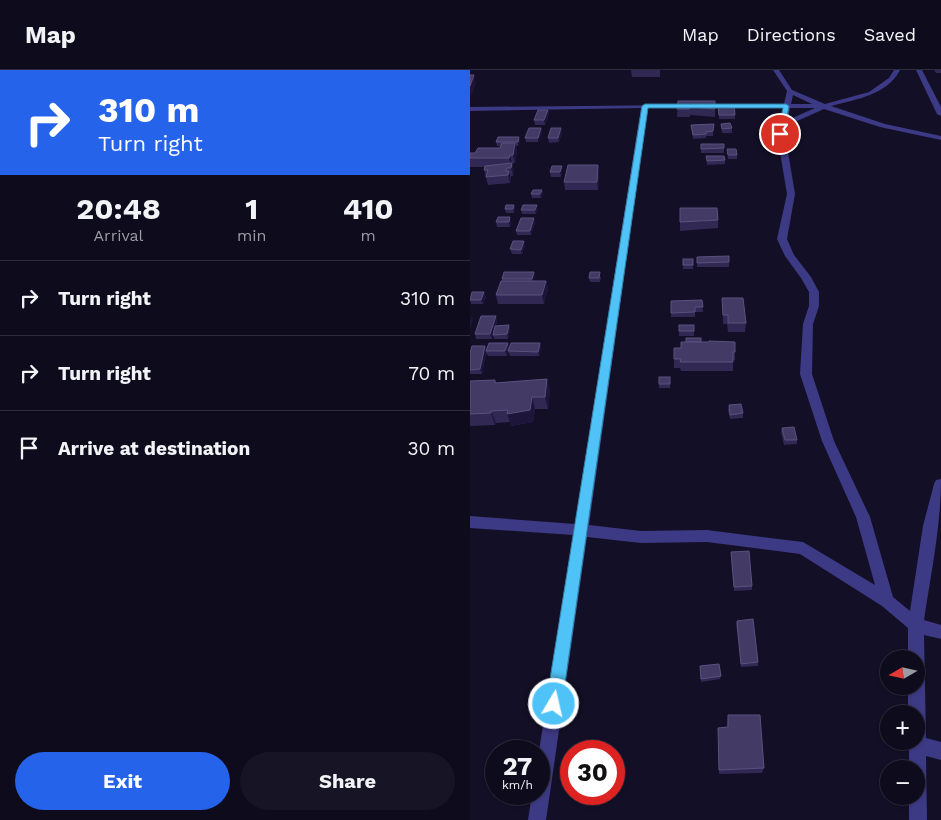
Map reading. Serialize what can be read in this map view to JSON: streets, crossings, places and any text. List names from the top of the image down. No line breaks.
{"north":"left","page":{"header":"Map","nav":["Map","Directions","Saved"],"turn":["310 m","Turn right"],"eta":["20:48","Arrival","1","min","410","m"],"list":[{"name":"Turn right","value":"310 m"},{"name":"Turn right","value":"70 m"},{"name":"Arrive at destination","value":"30 m"}],"map_buttons":["+","−"],"speed":"27 km/h","limit":"30","buttons":["Exit","Share"]}}
